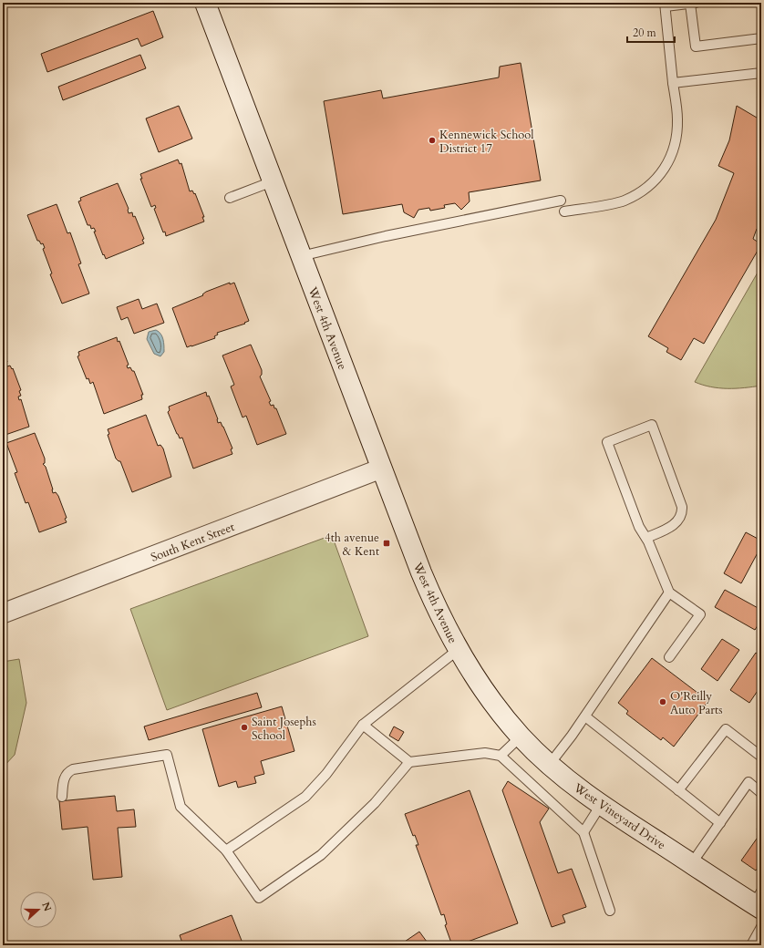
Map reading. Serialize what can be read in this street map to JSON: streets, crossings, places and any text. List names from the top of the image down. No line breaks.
{"streets":{"main road":["West 4th Avenue","West Vineyard Drive"],"street":["South Kent Street"]},"crossings":[["West 4th Avenue","South Kent Street"],["West 4th Avenue","West Vineyard Drive"]],"places":{"other":["Kennewick School District 17","O'Reilly Auto Parts","Saint Josephs School"],"transit":["4th avenue & Kent"]},"scale_bar":"20 m","north":"right"}
